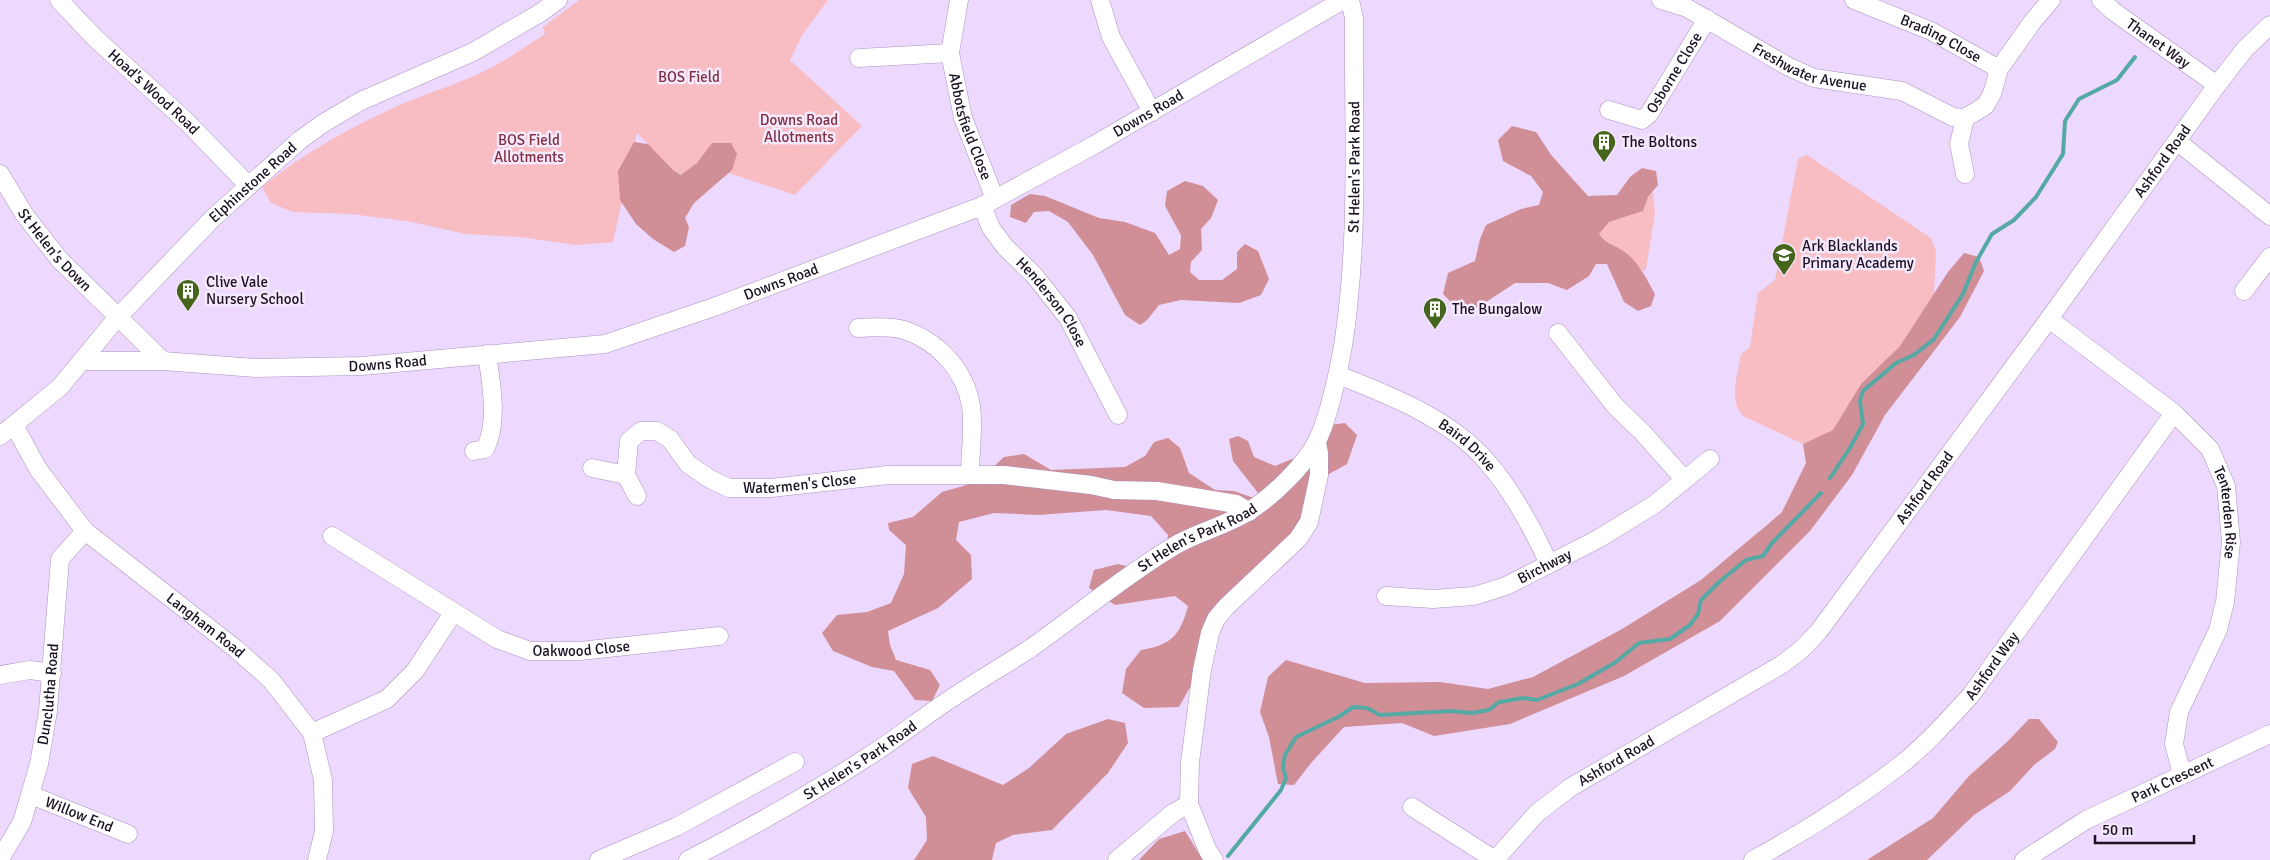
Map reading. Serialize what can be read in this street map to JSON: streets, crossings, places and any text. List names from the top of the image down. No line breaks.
{"streets":{"street":["Brading Close","Thanet Way","Freshwater Avenue","Osborne Close","Hoad's Wood Road","Downs Road","Abbotsfield Close","Ashford Road","St Helen's Park Road","Elphinstone Road","St Helen's Down","Henderson Close","Baird Drive","Watermen's Close","Tenterden Rise","Birchway","Langham Road","Oakwood Close","Ashford Way","Dunclutha Road","Park Crescent","Willow End"]},"crossings":[["Thanet Way","Ashford Road"],["Freshwater Avenue","Osborne Close"],["Hoad's Wood Road","Elphinstone Road"],["Downs Road","Abbotsfield Close"],["Downs Road","Elphinstone Road"],["Downs Road","Henderson Close"],["Abbotsfield Close","Henderson Close"],["Ashford Road","Tenterden Rise"],["St Helen's Park Road","Baird Drive"],["St Helen's Park Road","Watermen's Close"],["Elphinstone Road","St Helen's Down"],["Elphinstone Road","Langham Road"],["Baird Drive","Birchway"],["Tenterden Rise","Ashford Way"],["Tenterden Rise","Park Crescent"],["Langham Road","Dunclutha Road"],["Dunclutha Road","Willow End"]],"parks":["BOS Field","Downs Road Allotments","BOS Field Allotments"],"places":{"building":["The Boltons","Clive Vale Nursery School","The Bungalow"],"school or university":["Ark Blacklands Primary Academy"]},"scale_bar":"50 m"}
